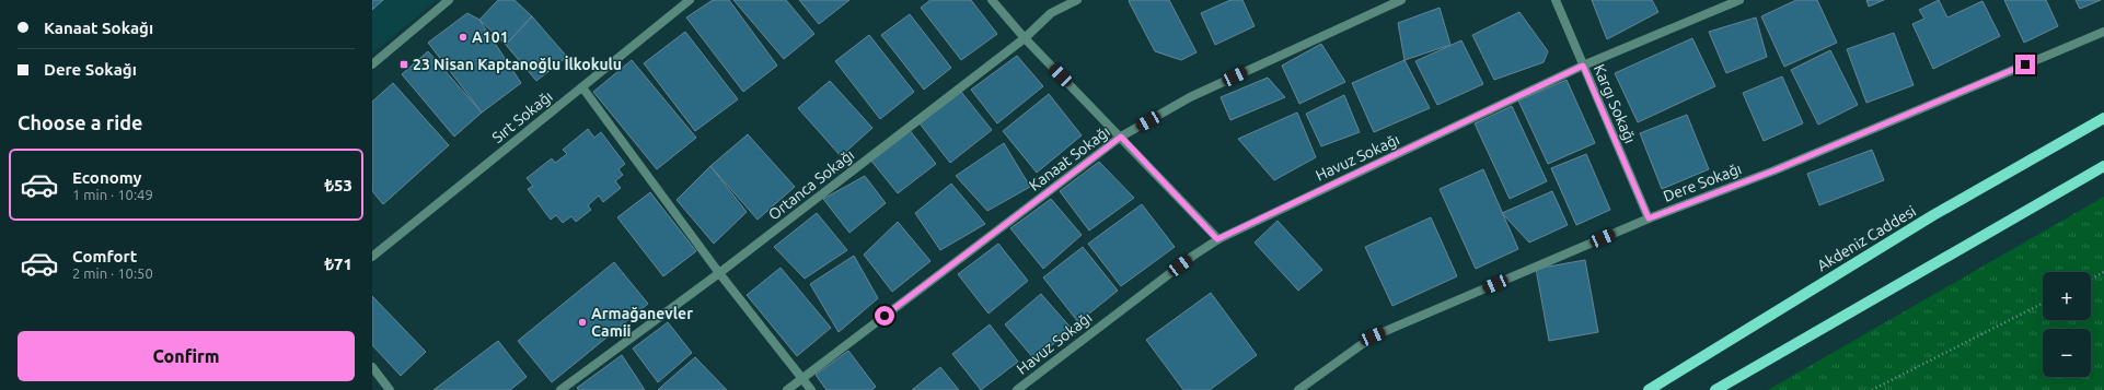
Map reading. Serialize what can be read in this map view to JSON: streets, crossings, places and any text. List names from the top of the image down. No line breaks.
{"streets":{"main road":["Akdeniz Caddesi"],"street":["Kargı Sokağı","Sırt Sokağı","Havuz Sokağı","Kanaat Sokağı","Dere Sokağı","Ortanca Sokağı"]},"crossings":[["Kargı Sokağı","Havuz Sokağı"],["Kargı Sokağı","Dere Sokağı"]],"places":{"other":["A101","Armağanevler Camii"],"transit":["23 Nisan Kaptanoğlu İlkokulu"]},"page":{"banner":["Kanaat Sokağı","Dere Sokağı"],"heading":"Choose a ride","list":[{"name":"Economy","note":"1 min · 10:49","value":"₺53"},{"name":"Comfort","note":"2 min · 10:50","value":"₺71"}],"map_buttons":["+","−"],"buttons":"Confirm"}}
